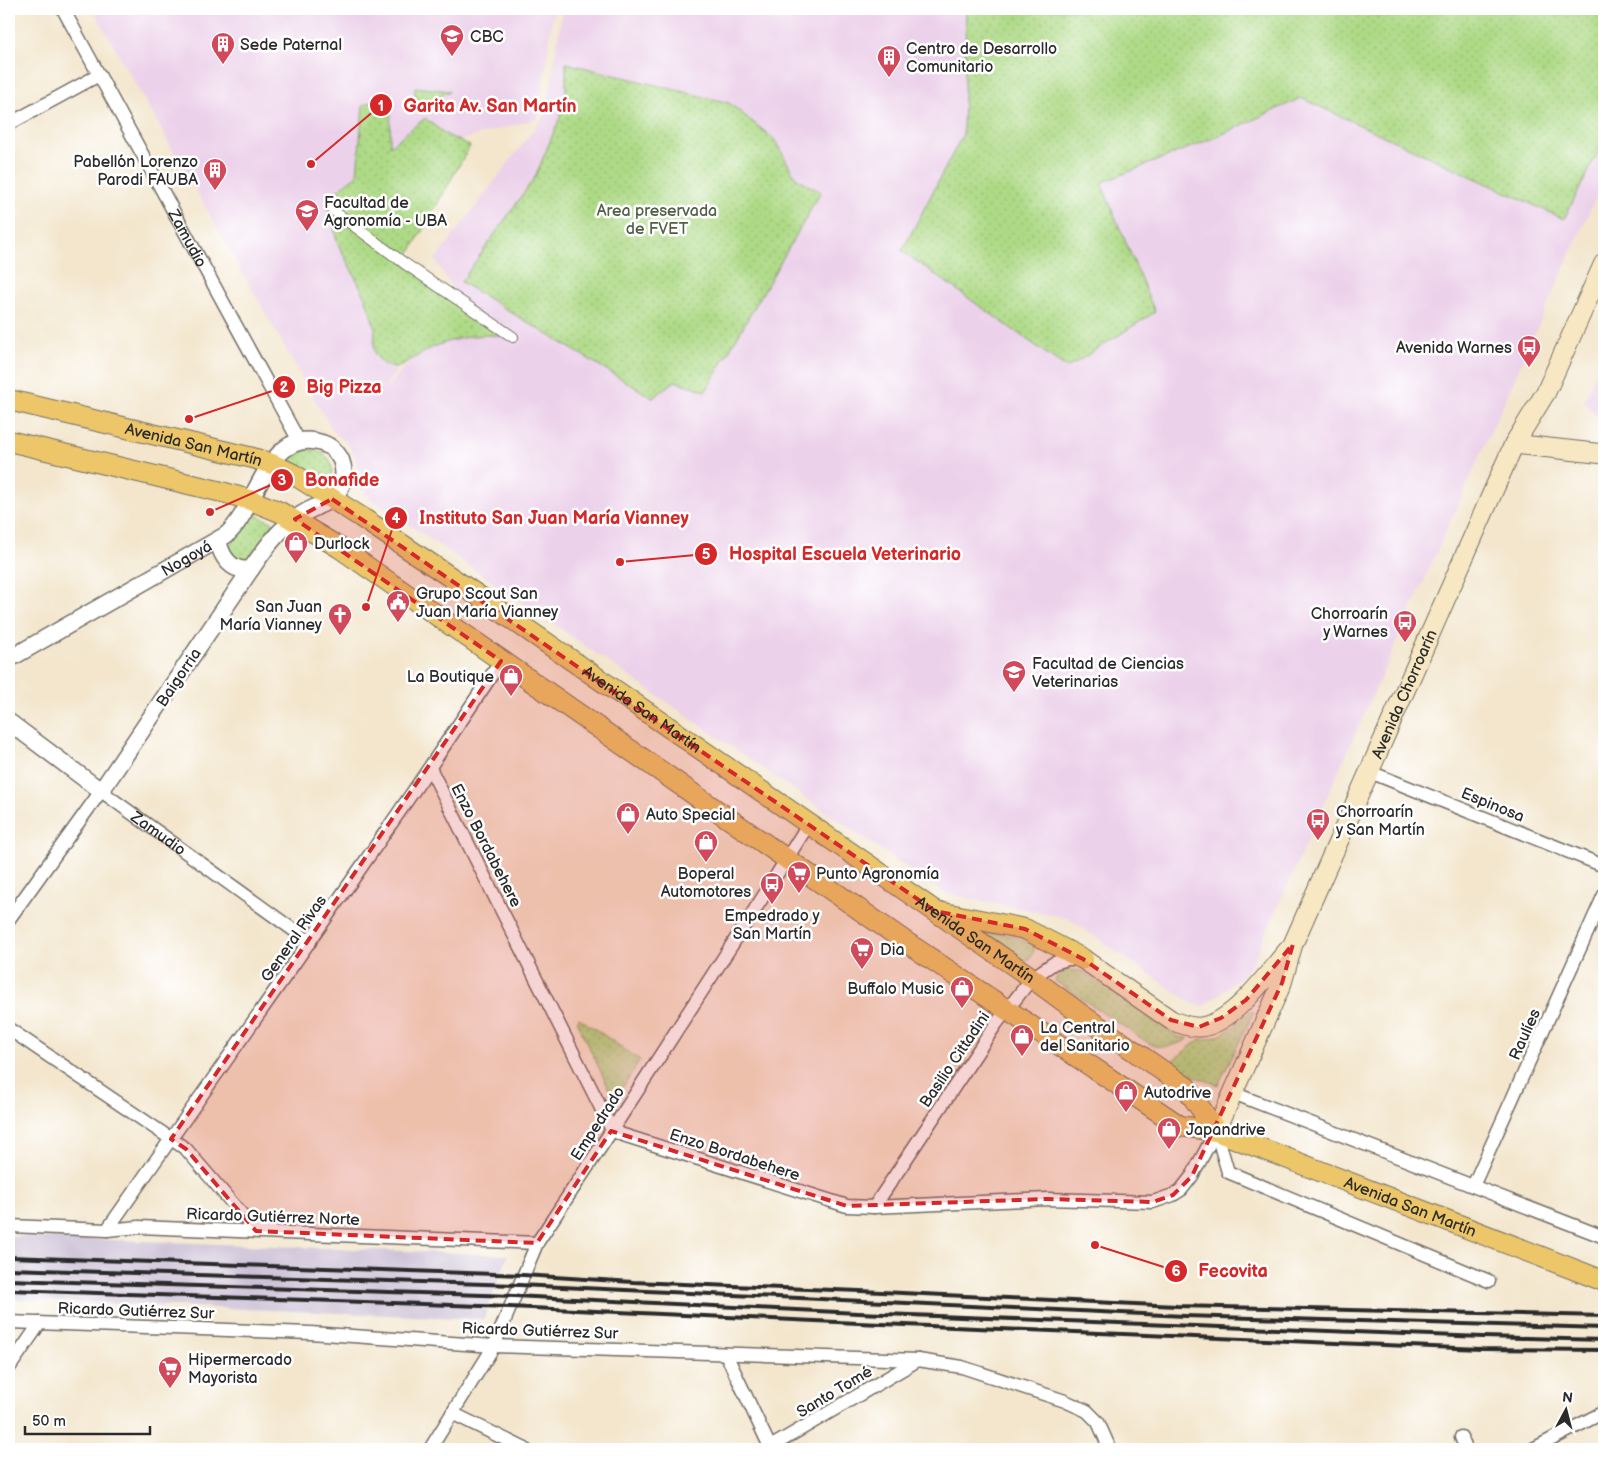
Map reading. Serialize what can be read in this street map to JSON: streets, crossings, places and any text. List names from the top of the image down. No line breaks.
{"streets":{"main road":["Avenida San Martín","Avenida Chorroarín"],"street":["Zamudio","Nogoyá","Baigorria","Espinosa","Enzo Bordabehere","General Rivas","Raulíes","Basilio Cittadini","Empedrado","Ricardo Gutiérrez Norte","Ricardo Gutiérrez Sur","Santo Tomé"]},"crossings":[["Zamudio","Nogoyá"],["Zamudio","Baigorria"],["Zamudio","General Rivas"],["Avenida San Martín","Nogoyá"],["Avenida San Martín","Baigorria"],["Avenida San Martín","Avenida Chorroarín"],["Avenida San Martín","Enzo Bordabehere"],["Avenida San Martín","General Rivas"],["Avenida San Martín","Basilio Cittadini"],["Avenida San Martín","Empedrado"],["Avenida Chorroarín","Espinosa"],["Avenida Chorroarín","Enzo Bordabehere"],["Enzo Bordabehere","General Rivas"],["Enzo Bordabehere","Basilio Cittadini"],["Enzo Bordabehere","Empedrado"],["General Rivas","Ricardo Gutiérrez Norte"],["Empedrado","Ricardo Gutiérrez Norte"],["Empedrado","Ricardo Gutiérrez Sur"],["Ricardo Gutiérrez Sur","Santo Tomé"]],"parks":["Area preservada de FVET"],"places":{"school or university":["CBC","Facultad de Agronomía - UBA","Facultad de Ciencias Veterinarias"],"building":["Sede Paternal","Centro de Desarrollo Comunitario","Pabellón Lorenzo Parodi FAUBA"],"other":["Garita Av. San Martín","Big Pizza","Bonafide","Hospital Escuela Veterinario","Instituto San Juan María Vianney","Fecovita"],"bus stop":["Avenida Warnes","Chorroarín y Warnes","Chorroarín y San Martín","Empedrado y San Martín"],"shop":["Durlock","La Boutique","Auto Special","Boperal Automotores","Buffalo Music","La Central del Sanitario","Autodrive","Japandrive"],"public building":["Grupo Scout San Juan María Vianney"],"church":["San Juan María Vianney"],"supermarket":["Punto Agronomía","Dia","Hipermercado Mayorista"]},"scale_bar":"50 m","north":"top"}
